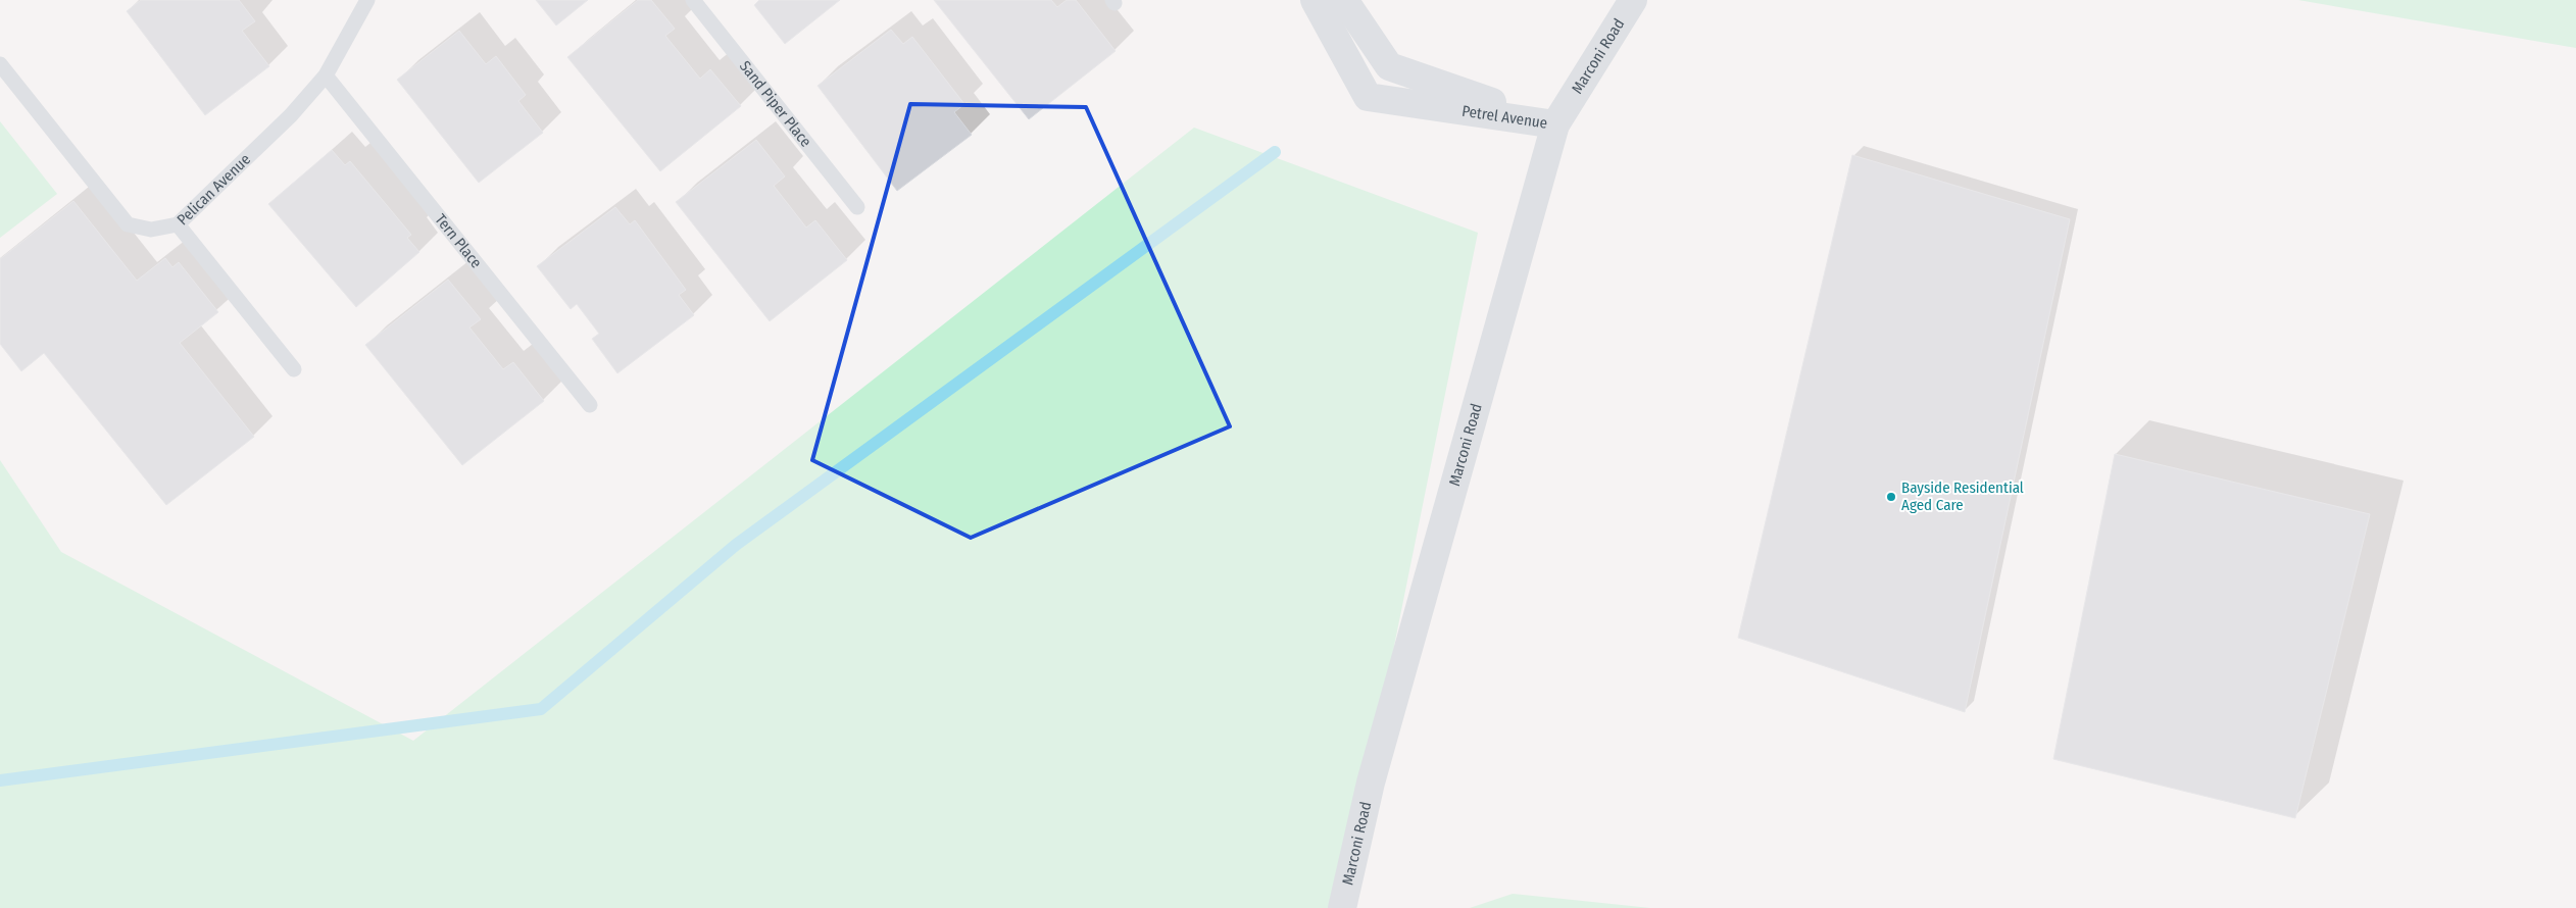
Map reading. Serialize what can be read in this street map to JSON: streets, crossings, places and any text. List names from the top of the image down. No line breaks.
{"streets":{"street":["Marconi Road","Petrel Avenue"],"lane":["Sand Piper Place","Pelican Avenue","Tern Place"]},"crossings":[["Marconi Road","Petrel Avenue"],["Pelican Avenue","Tern Place"]],"places":["Bayside Residential Aged Care"]}
